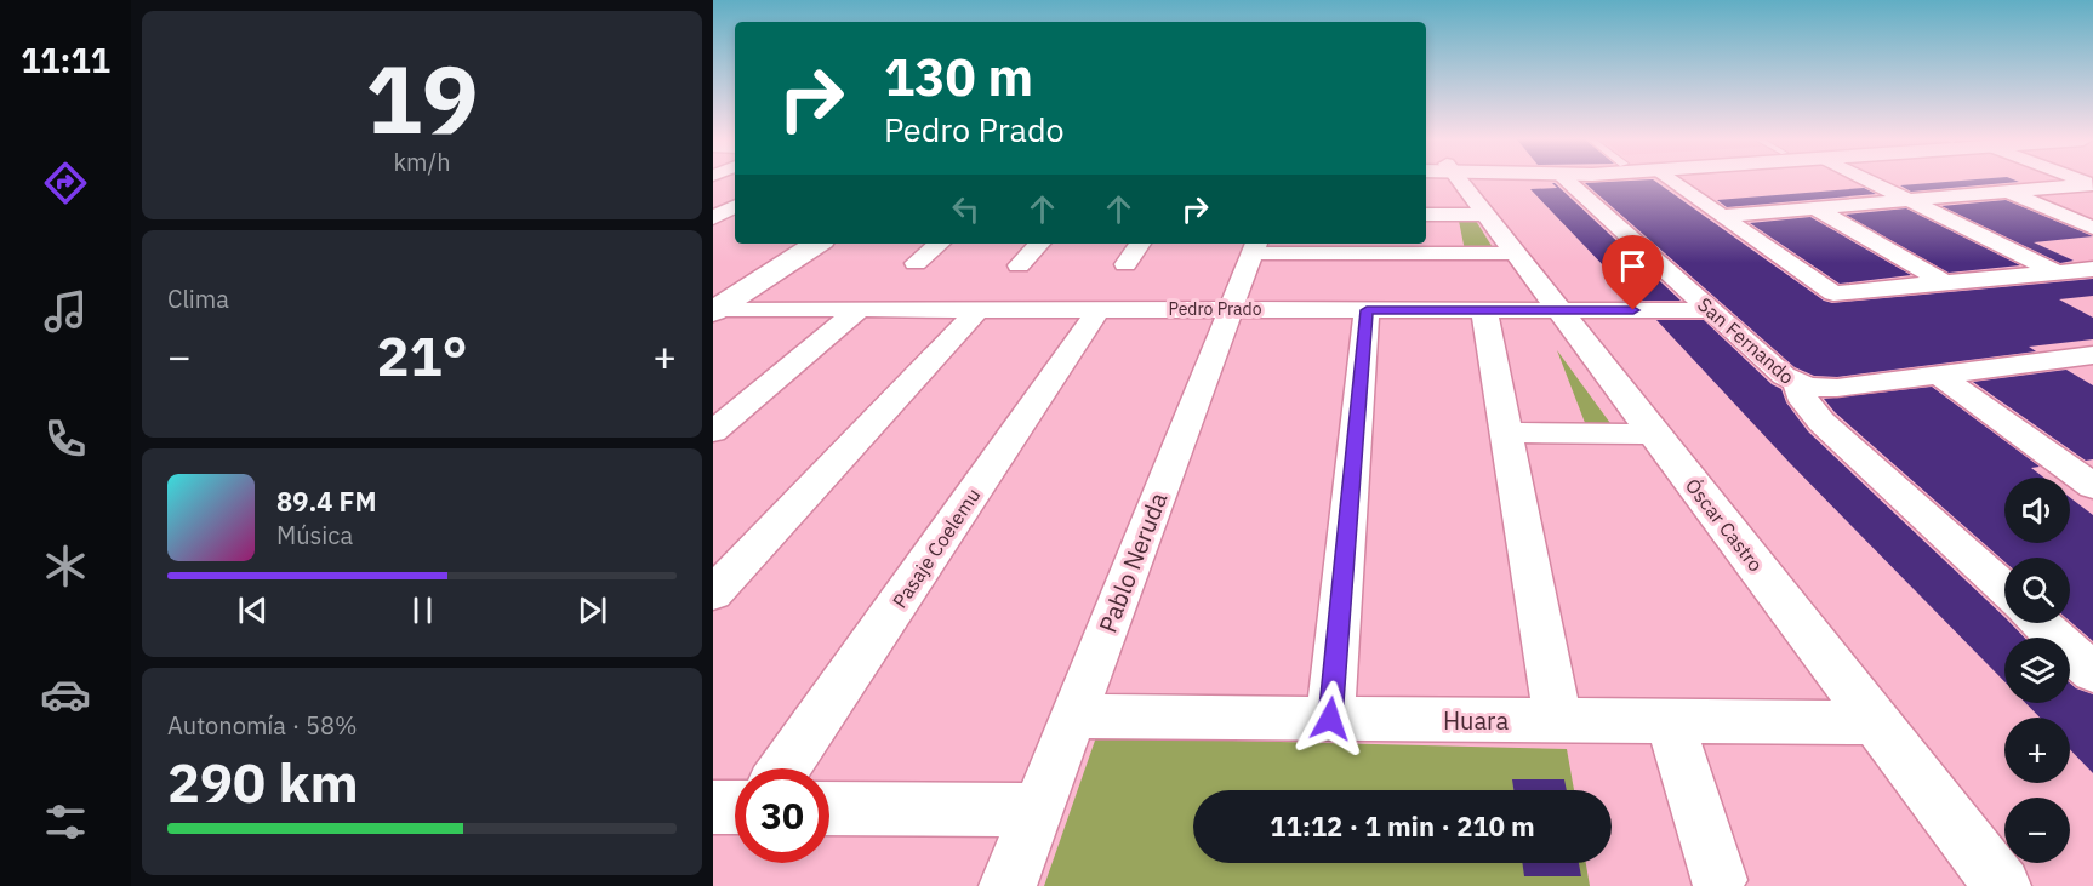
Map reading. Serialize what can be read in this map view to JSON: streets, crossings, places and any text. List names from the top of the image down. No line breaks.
{"streets":{"street":["Pedro Prado","San Fernando","Óscar Castro","Pasaje Coelemu","Pablo Neruda","Huara"]},"crossings":[["Pedro Prado","San Fernando"],["Pedro Prado","Óscar Castro"],["Pedro Prado","Pasaje Coelemu"],["Pedro Prado","Pablo Neruda"],["Óscar Castro","Huara"],["Pablo Neruda","Huara"]],"page":{"tabs":"11:11","tile":[["19","km/h"],"Clima",["Autonomía · 58%","290 km"]],"turn":["130 m","Pedro Prado"],"heat":["−","21°","+"],"song":["89.4 FM","Música"],"map_buttons":["+","−"],"limit":"30","trip":"11:12 · 1 min · 210 m"}}
